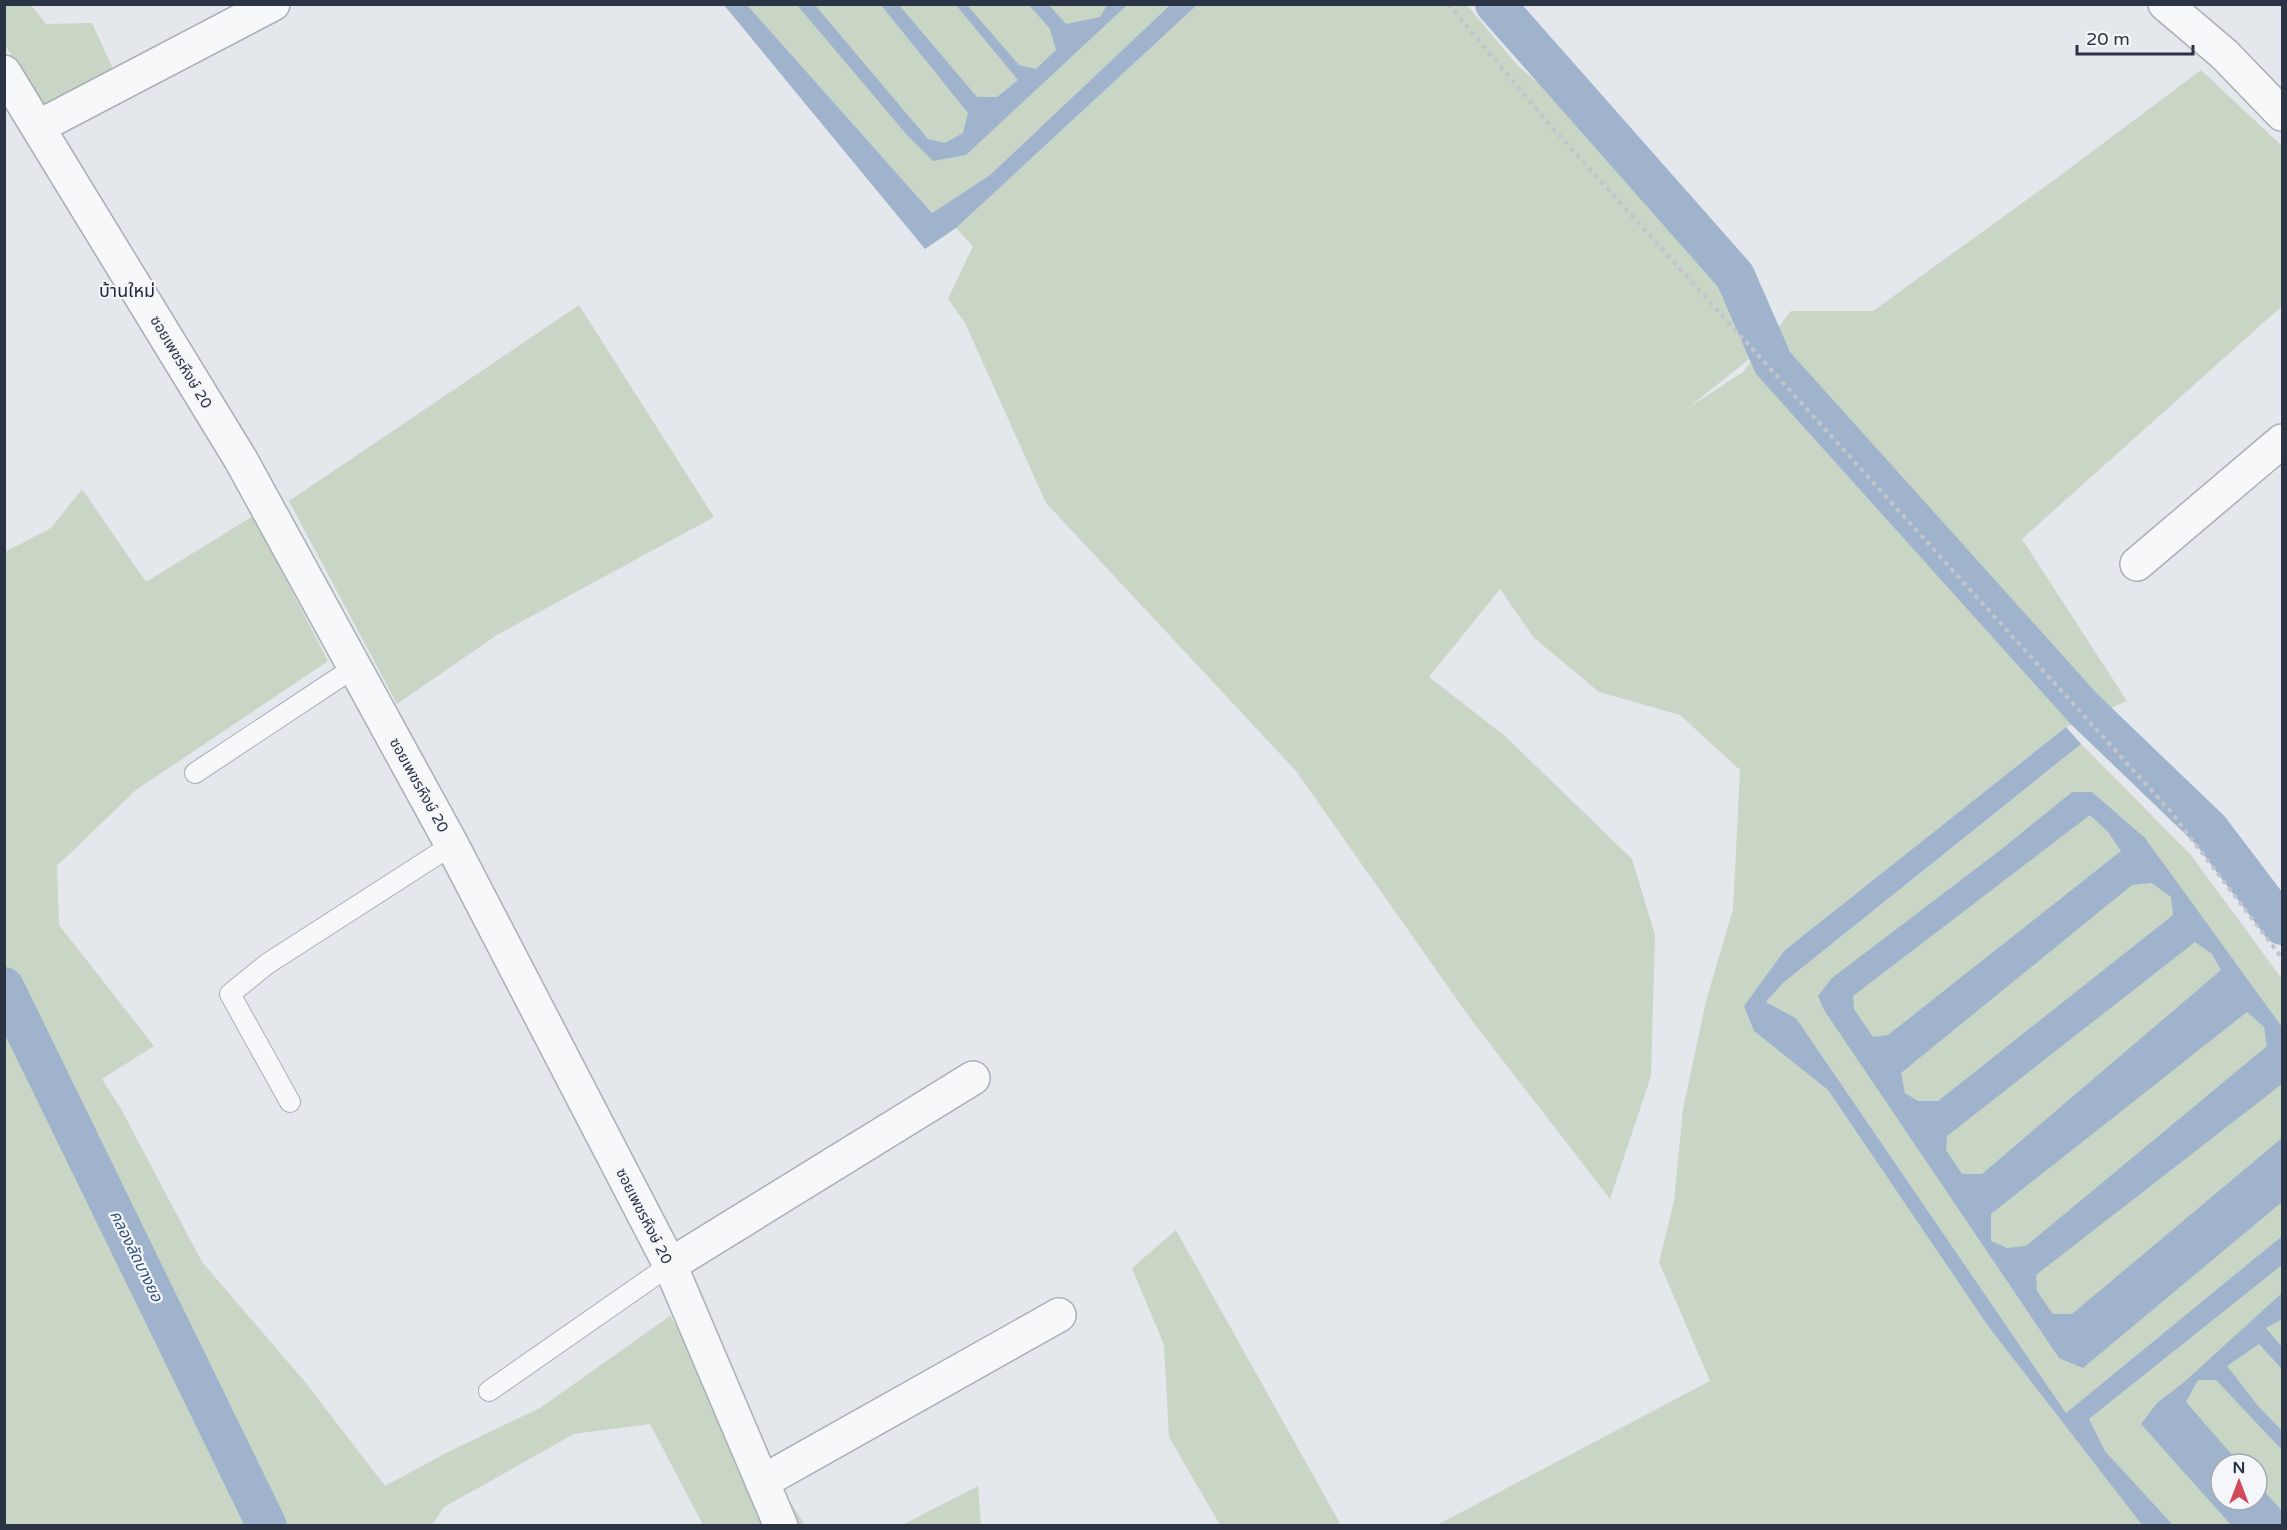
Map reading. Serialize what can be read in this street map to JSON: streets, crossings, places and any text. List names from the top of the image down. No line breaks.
{"streets":{"street":["ซอยเพชรหึงษ์ 20"]},"districts":["บ้านใหม่"],"water":["คลองลัดบางยอ"],"scale_bar":"20 m","north":"top"}
